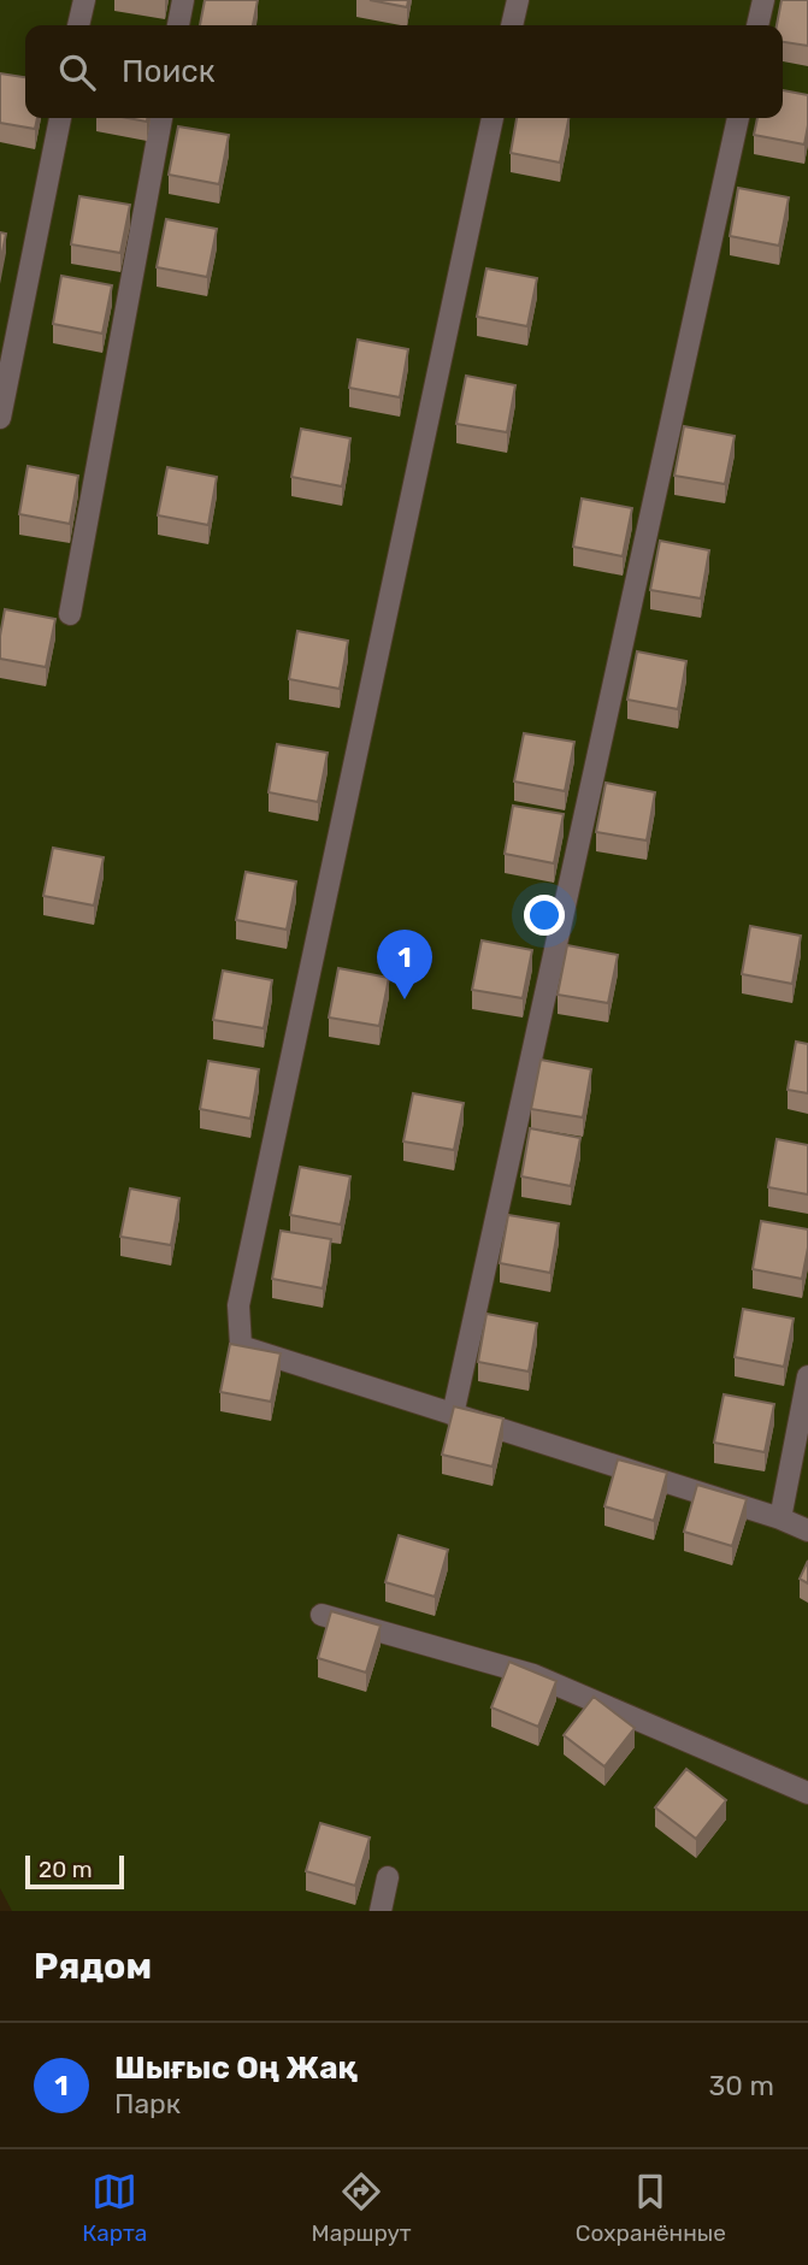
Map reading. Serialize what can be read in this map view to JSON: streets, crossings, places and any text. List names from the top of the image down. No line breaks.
{"scale_bar":"20 m","page":{"search":"Поиск","pins":"1","scale":"20 m","heading":"Рядом","list":[{"mark":"1","name":"Шығыс Оң Жақ","note":"Парк","value":"30 m"}],"nav":["Карта","Маршрут","Сохранённые"]}}
